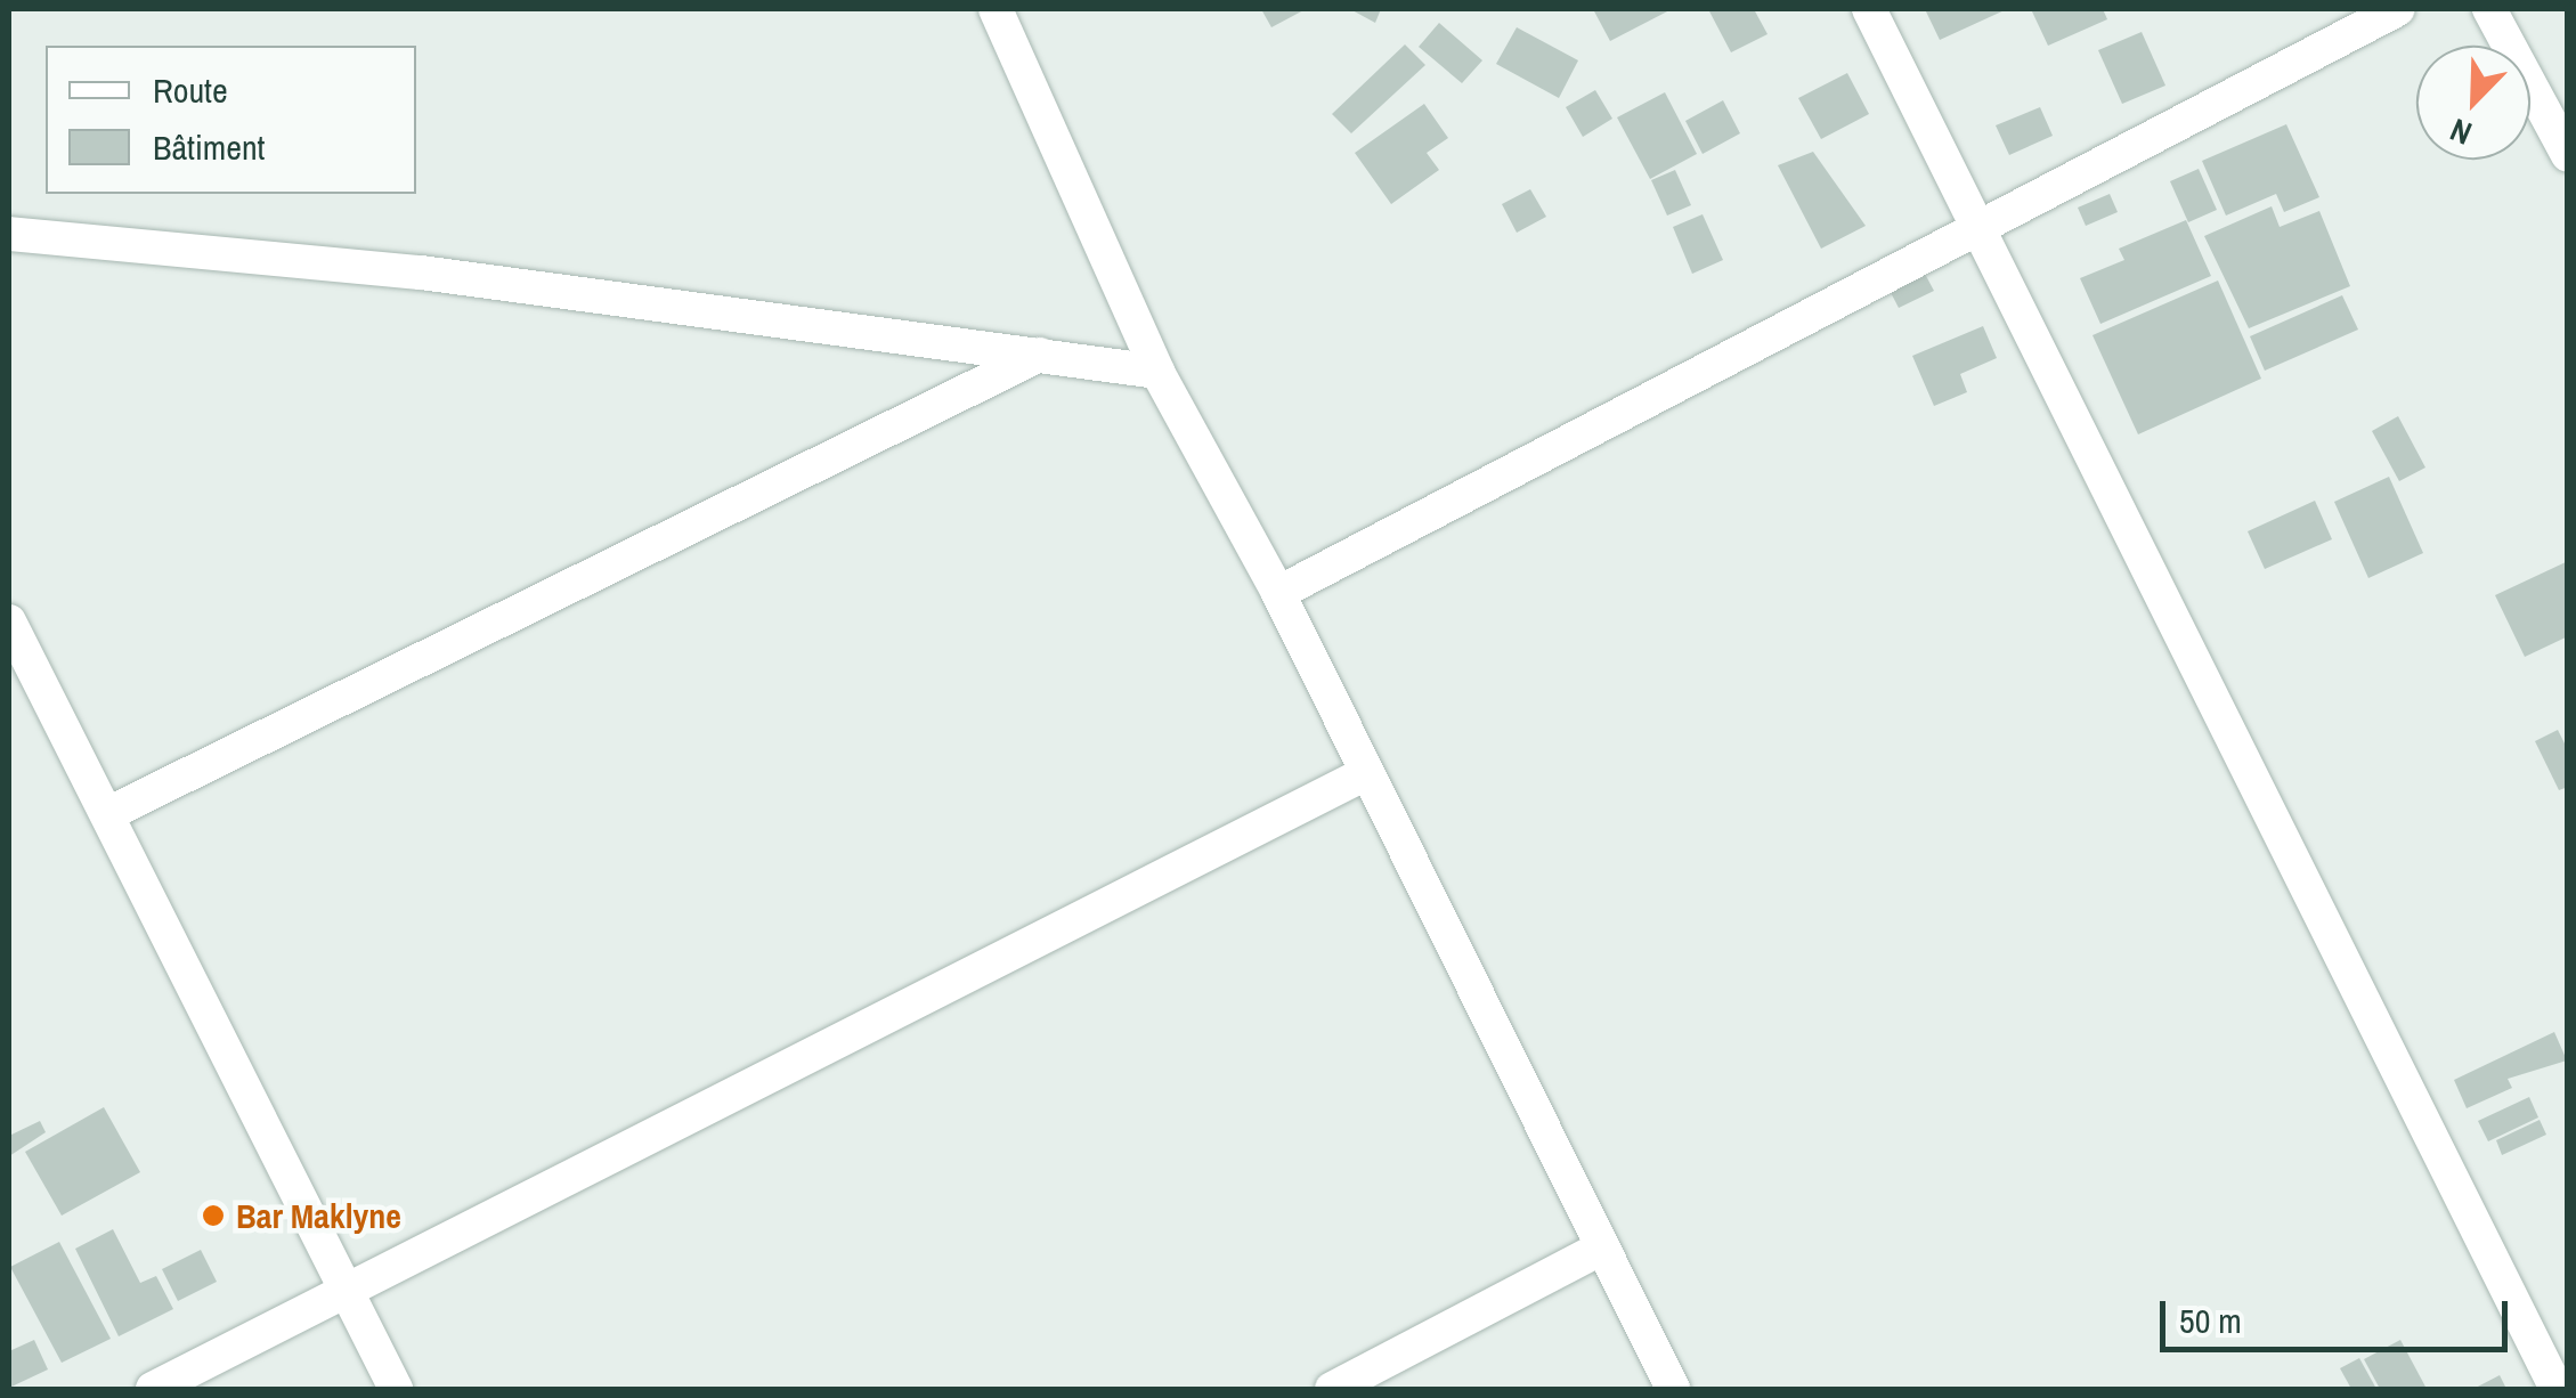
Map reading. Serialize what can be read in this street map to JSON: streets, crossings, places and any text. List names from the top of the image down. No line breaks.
{"places":["Bar Maklyne"],"legend":["Route","Bâtiment"],"scale_bar":"50 m","north":"bottom left"}
